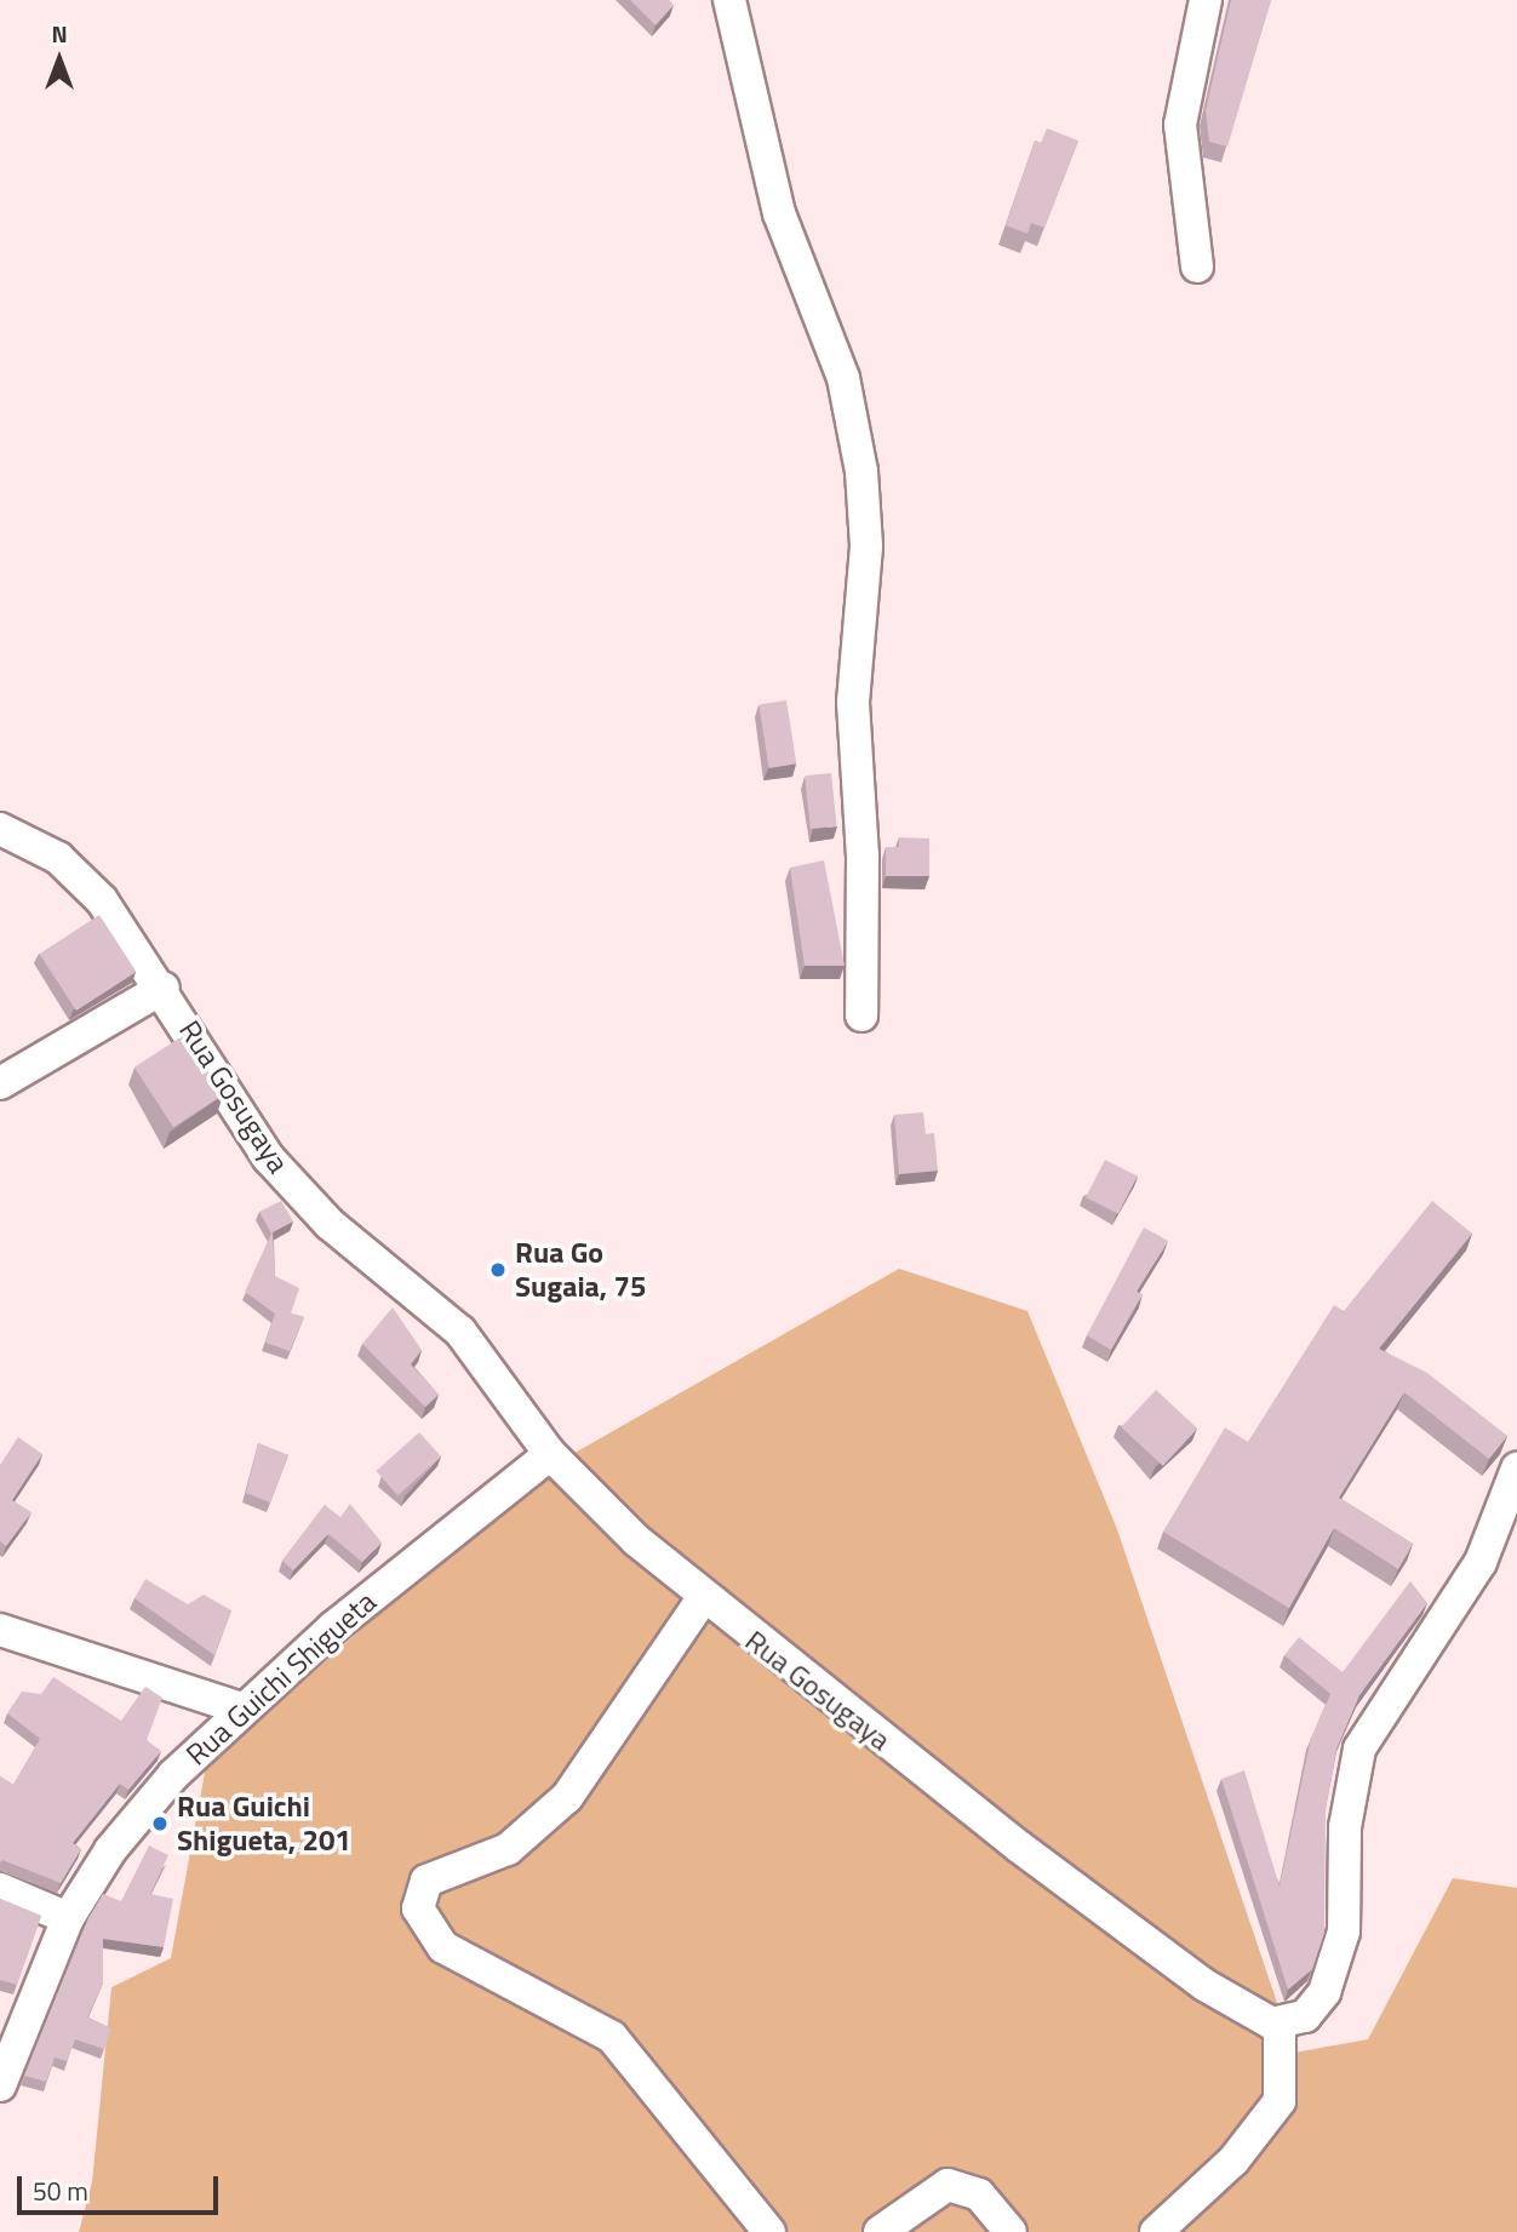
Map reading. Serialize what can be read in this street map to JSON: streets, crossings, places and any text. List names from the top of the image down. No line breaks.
{"streets":{"street":["Rua Gosugaya","Rua Guichi Shigueta"]},"crossings":[["Rua Gosugaya","Rua Guichi Shigueta"]],"places":["Rua Go Sugaia, 75","Rua Guichi Shigueta, 201"],"scale_bar":"50 m","north":"top"}
